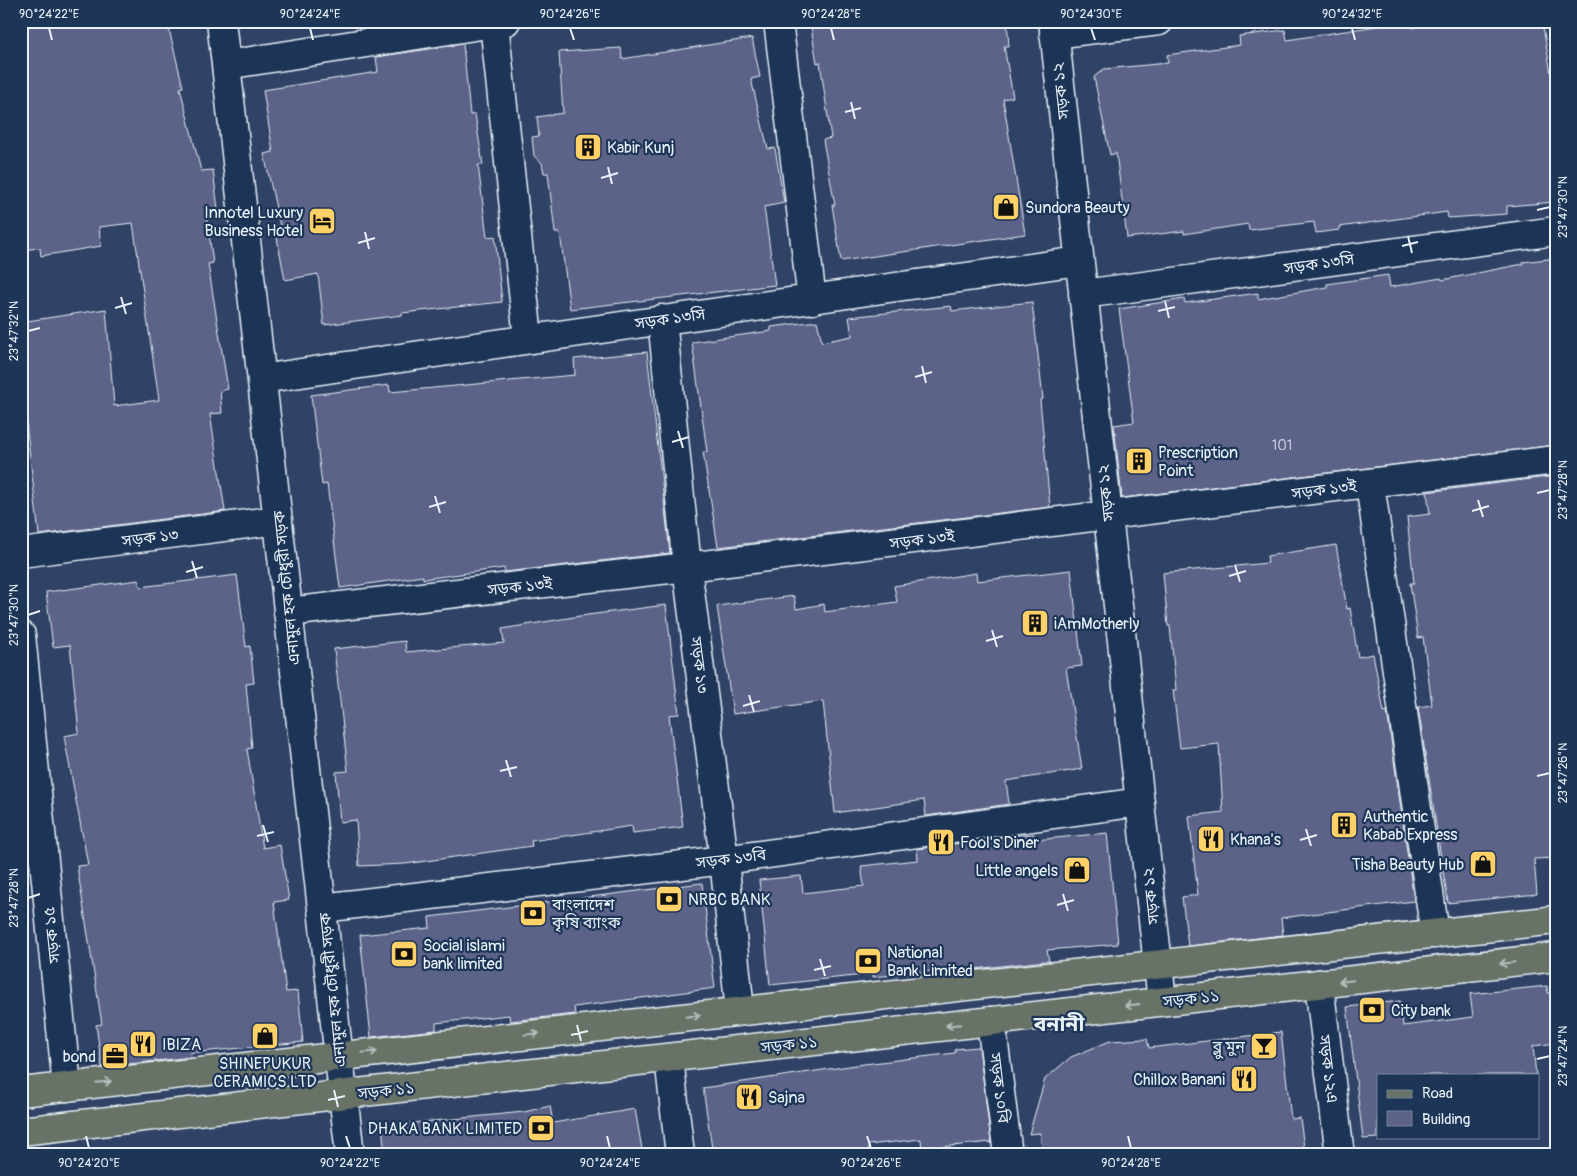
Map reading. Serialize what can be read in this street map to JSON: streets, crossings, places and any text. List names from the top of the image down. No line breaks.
{"streets":{"main road":["সড়ক ১১"],"street":["সড়ক ১২","সড়ক ১৩সি","সড়ক ১৩ই","সড়ক ১৩","এনামুল হক চৌধুরী সড়ক","সড়ক ১৩বি","সড়ক ১৫","সড়ক ১২এ","সড়ক ১০বি"]},"crossings":[["সড়ক ১২","সড়ক ১৩সি"],["সড়ক ১২","সড়ক ১৩ই"],["সড়ক ১২","সড়ক ১৩বি"],["সড়ক ১২","সড়ক ১১"],["সড়ক ১৩সি","সড়ক ১৩"],["সড়ক ১৩সি","এনামুল হক চৌধুরী সড়ক"],["সড়ক ১৩ই","সড়ক ১৩"],["সড়ক ১৩ই","এনামুল হক চৌধুরী সড়ক"],["সড়ক ১৩","এনামুল হক চৌধুরী সড়ক"],["সড়ক ১৩","সড়ক ১৩বি"],["এনামুল হক চৌধুরী সড়ক","সড়ক ১৩বি"],["এনামুল হক চৌধুরী সড়ক","সড়ক ১১"],["সড়ক ১১","সড়ক ১২এ"],["সড়ক ১১","সড়ক ১০বি"]],"districts":["বনানী"],"places":{"building":["Kabir Kunj","Prescription Point","iAmMotherly","Authentic Kabab Express"],"shop":["Sundora Beauty","Tisha Beauty Hub","Little angels","SHINEPUKUR CERAMICS LTD"],"hotel":["Innotel Luxury Business Hotel"],"restaurant":["Khana's","Fool's Diner","IBIZA","Chillox Banani","Sajna"],"bank":["NRBC BANK","বাংলাদেশ কৃষি ব্যাংক","Social islami bank limited","National Bank Limited","City bank","DHAKA BANK LIMITED"],"bar":["ব্লু মুন"],"office":["bond"]},"house_numbers":["101"],"legend":["Road","Building"],"coordinates":["90°24'22\"E","90°24'24\"E","90°24'26\"E","90°24'28\"E","90°24'30\"E","90°24'32\"E","23°47'30\"N","23°47'32\"N","23°47'28\"N","23°47'26\"N","23°47'24\"N","90°24'20\"E"]}
